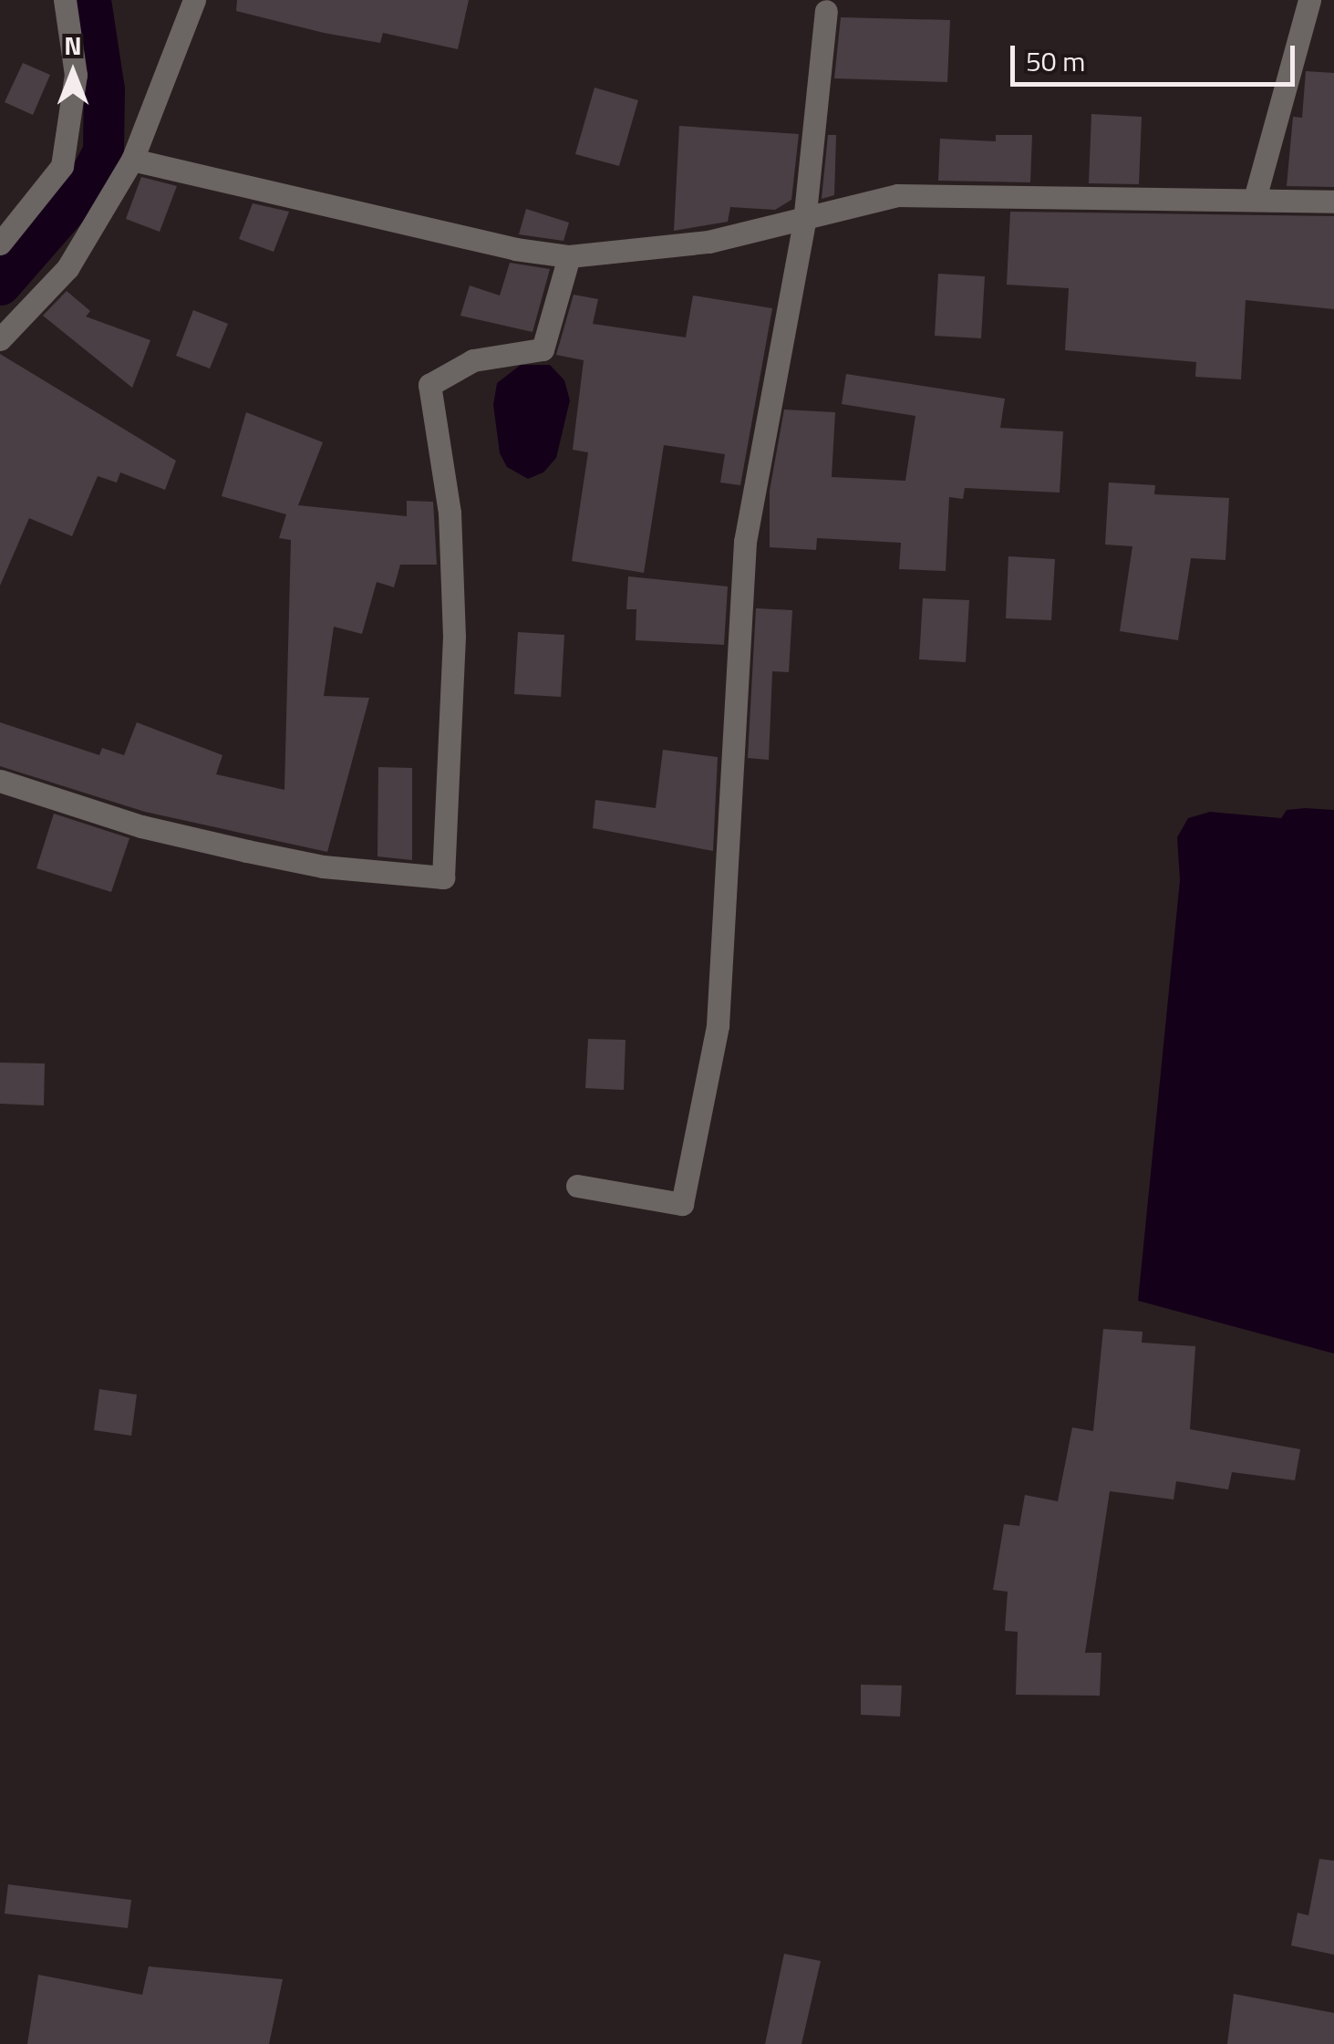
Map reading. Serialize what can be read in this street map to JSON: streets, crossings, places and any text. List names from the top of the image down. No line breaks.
{"scale_bar":"50 m","north":"top"}
